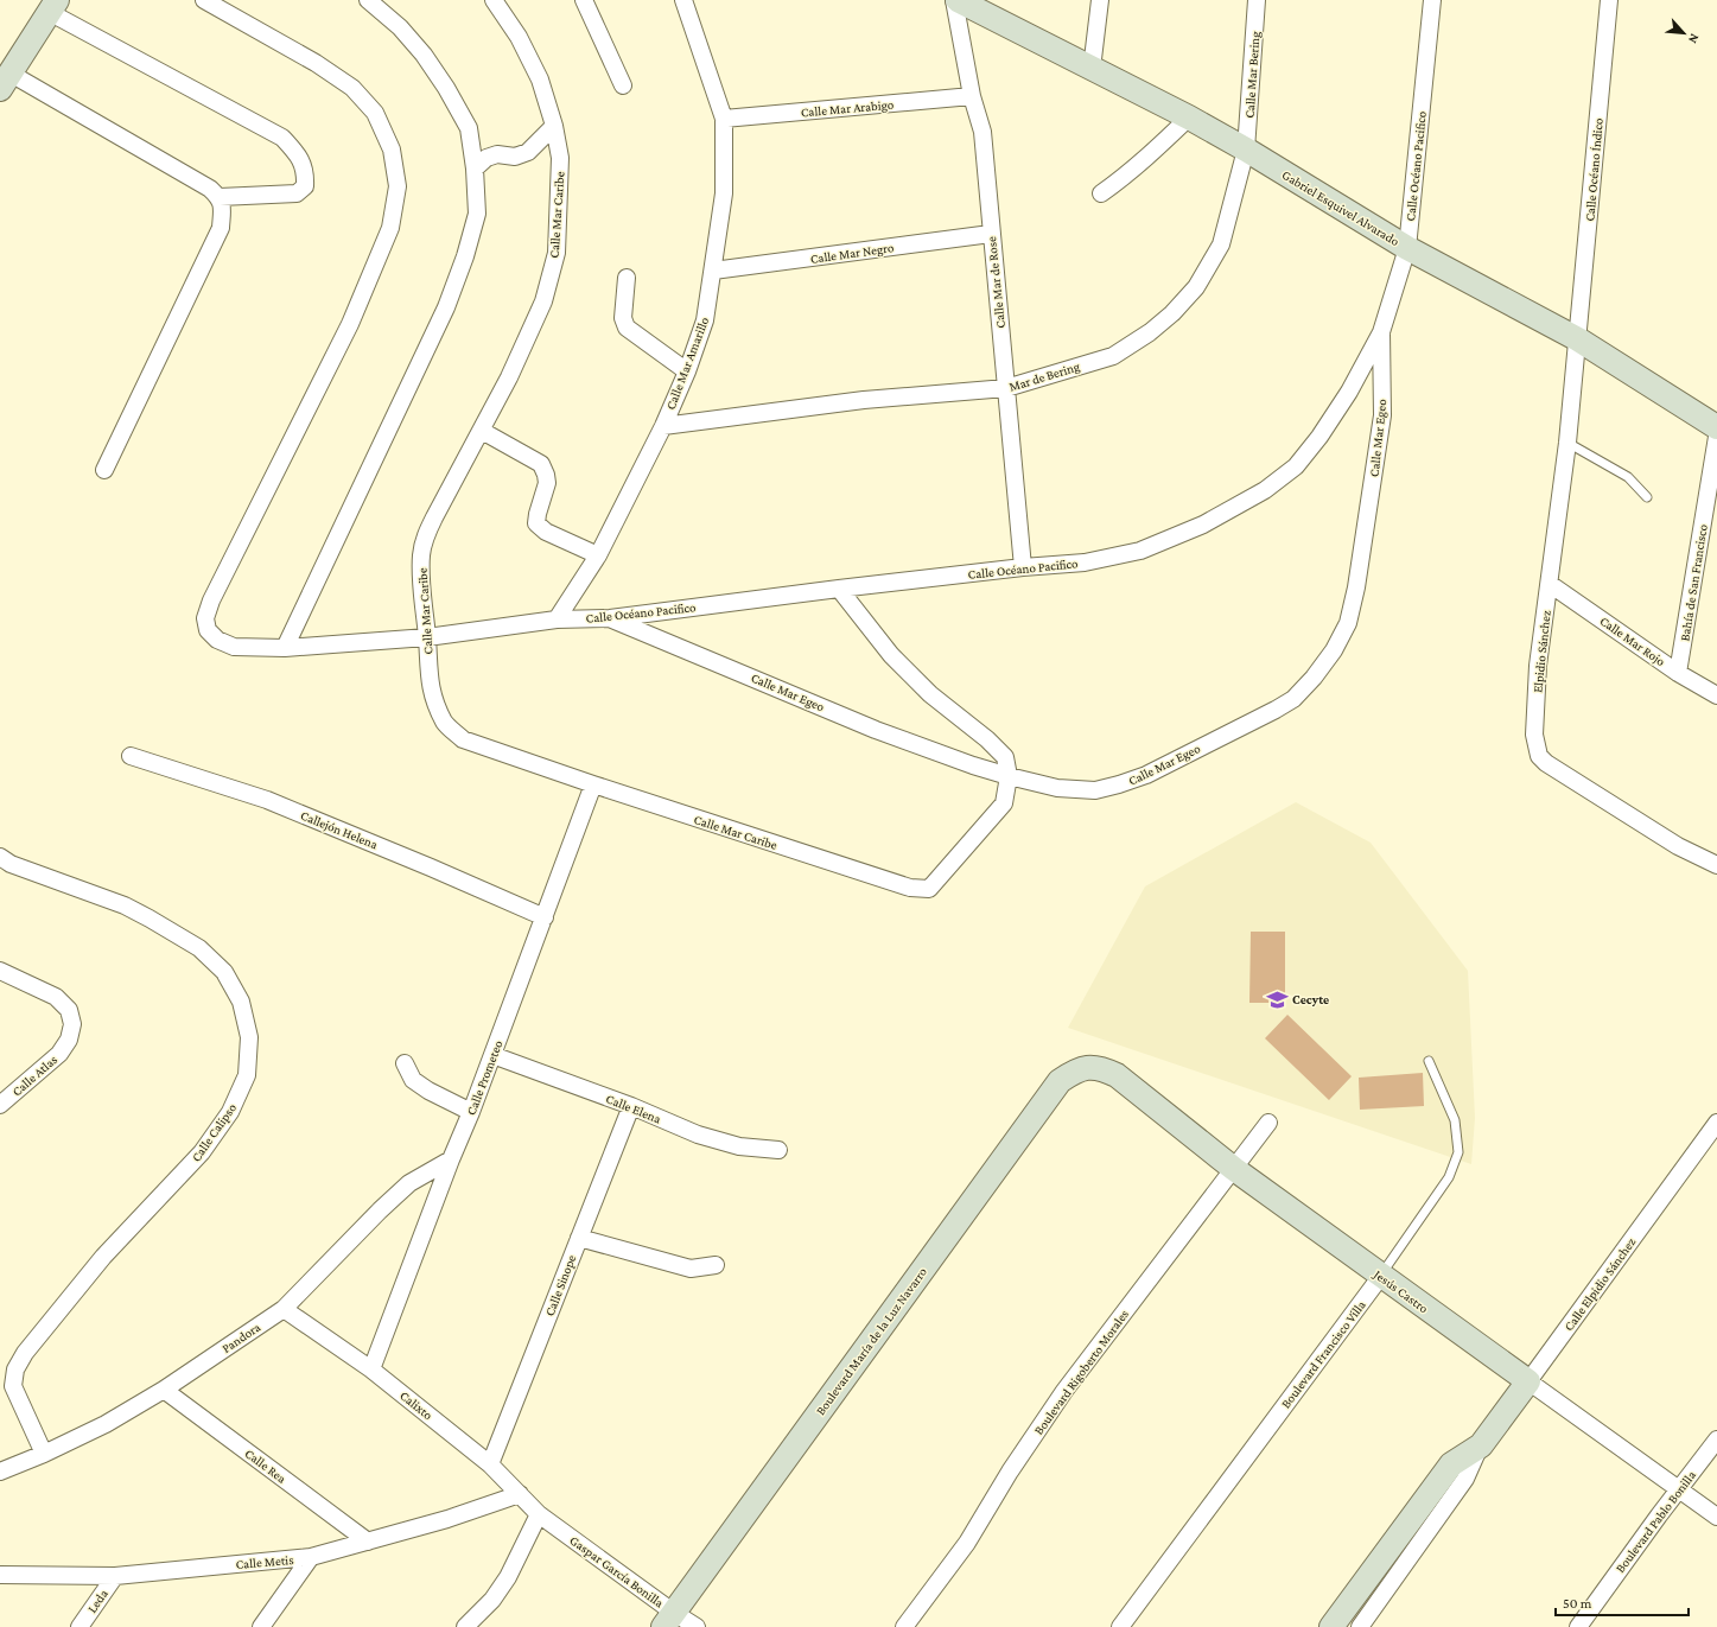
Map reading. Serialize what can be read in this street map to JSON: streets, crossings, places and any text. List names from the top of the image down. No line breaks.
{"streets":{"street":["Calle Mar Bering","Calle Mar Arabigo","Calle Océano Pacifico","Calle Océano Índico","Gabriel Esquivel Alvarado","Calle Mar Caribe","Calle Mar Negro","Calle Mar de Rose","Calle Mar Amarillo","Mar de Bering","Calle Mar Egeo","Bahía de San Francisco","Calle Mar Rojo","Elpidio Sánchez","Callejón Helena","Calle Atlas","Calle Prometeo","Calle Elena","Calle Calipso","Calle Elpidio Sánchez","Calle Sinope","Jesús Castro","Pandora","Boulevard María de la Luz Navarro","Boulevard Francisco Villa","Boulevard Rigoberto Morales","Calixto","Calle Rea","Boulevard Pablo Bonilla","Calle Metis","Gaspar García Bonilla","Leda"]},"crossings":[["Calle Mar Bering","Gabriel Esquivel Alvarado"],["Calle Mar Bering","Mar de Bering"],["Calle Mar Arabigo","Calle Mar de Rose"],["Calle Mar Arabigo","Calle Mar Amarillo"],["Calle Océano Pacifico","Gabriel Esquivel Alvarado"],["Calle Océano Pacifico","Calle Mar Caribe"],["Calle Océano Pacifico","Calle Mar de Rose"],["Calle Océano Pacifico","Calle Mar Amarillo"],["Calle Océano Pacifico","Calle Mar Egeo"],["Calle Océano Índico","Gabriel Esquivel Alvarado"],["Calle Océano Índico","Elpidio Sánchez"],["Gabriel Esquivel Alvarado","Mar de Bering"],["Gabriel Esquivel Alvarado","Elpidio Sánchez"],["Calle Mar Caribe","Calle Mar Egeo"],["Calle Mar Caribe","Calle Prometeo"],["Calle Mar Negro","Calle Mar de Rose"],["Calle Mar Negro","Calle Mar Amarillo"],["Calle Mar de Rose","Mar de Bering"],["Calle Mar Amarillo","Mar de Bering"],["Bahía de San Francisco","Calle Mar Rojo"],["Calle Mar Rojo","Elpidio Sánchez"],["Callejón Helena","Calle Prometeo"],["Calle Prometeo","Calle Elena"],["Calle Prometeo","Pandora"],["Calle Prometeo","Calixto"],["Calle Elena","Calle Sinope"],["Calle Calipso","Pandora"],["Calle Elpidio Sánchez","Jesús Castro"],["Calle Sinope","Calixto"],["Jesús Castro","Boulevard María de la Luz Navarro"],["Jesús Castro","Boulevard Francisco Villa"],["Jesús Castro","Boulevard Rigoberto Morales"],["Jesús Castro","Boulevard Pablo Bonilla"],["Pandora","Calixto"],["Pandora","Calle Rea"],["Boulevard María de la Luz Navarro","Gaspar García Bonilla"],["Calixto","Calle Metis"],["Calixto","Gaspar García Bonilla"],["Calle Rea","Calle Metis"],["Calle Metis","Leda"]],"places":{"school or university":["Cecyte"]},"scale_bar":"50 m","north":"bottom right"}
